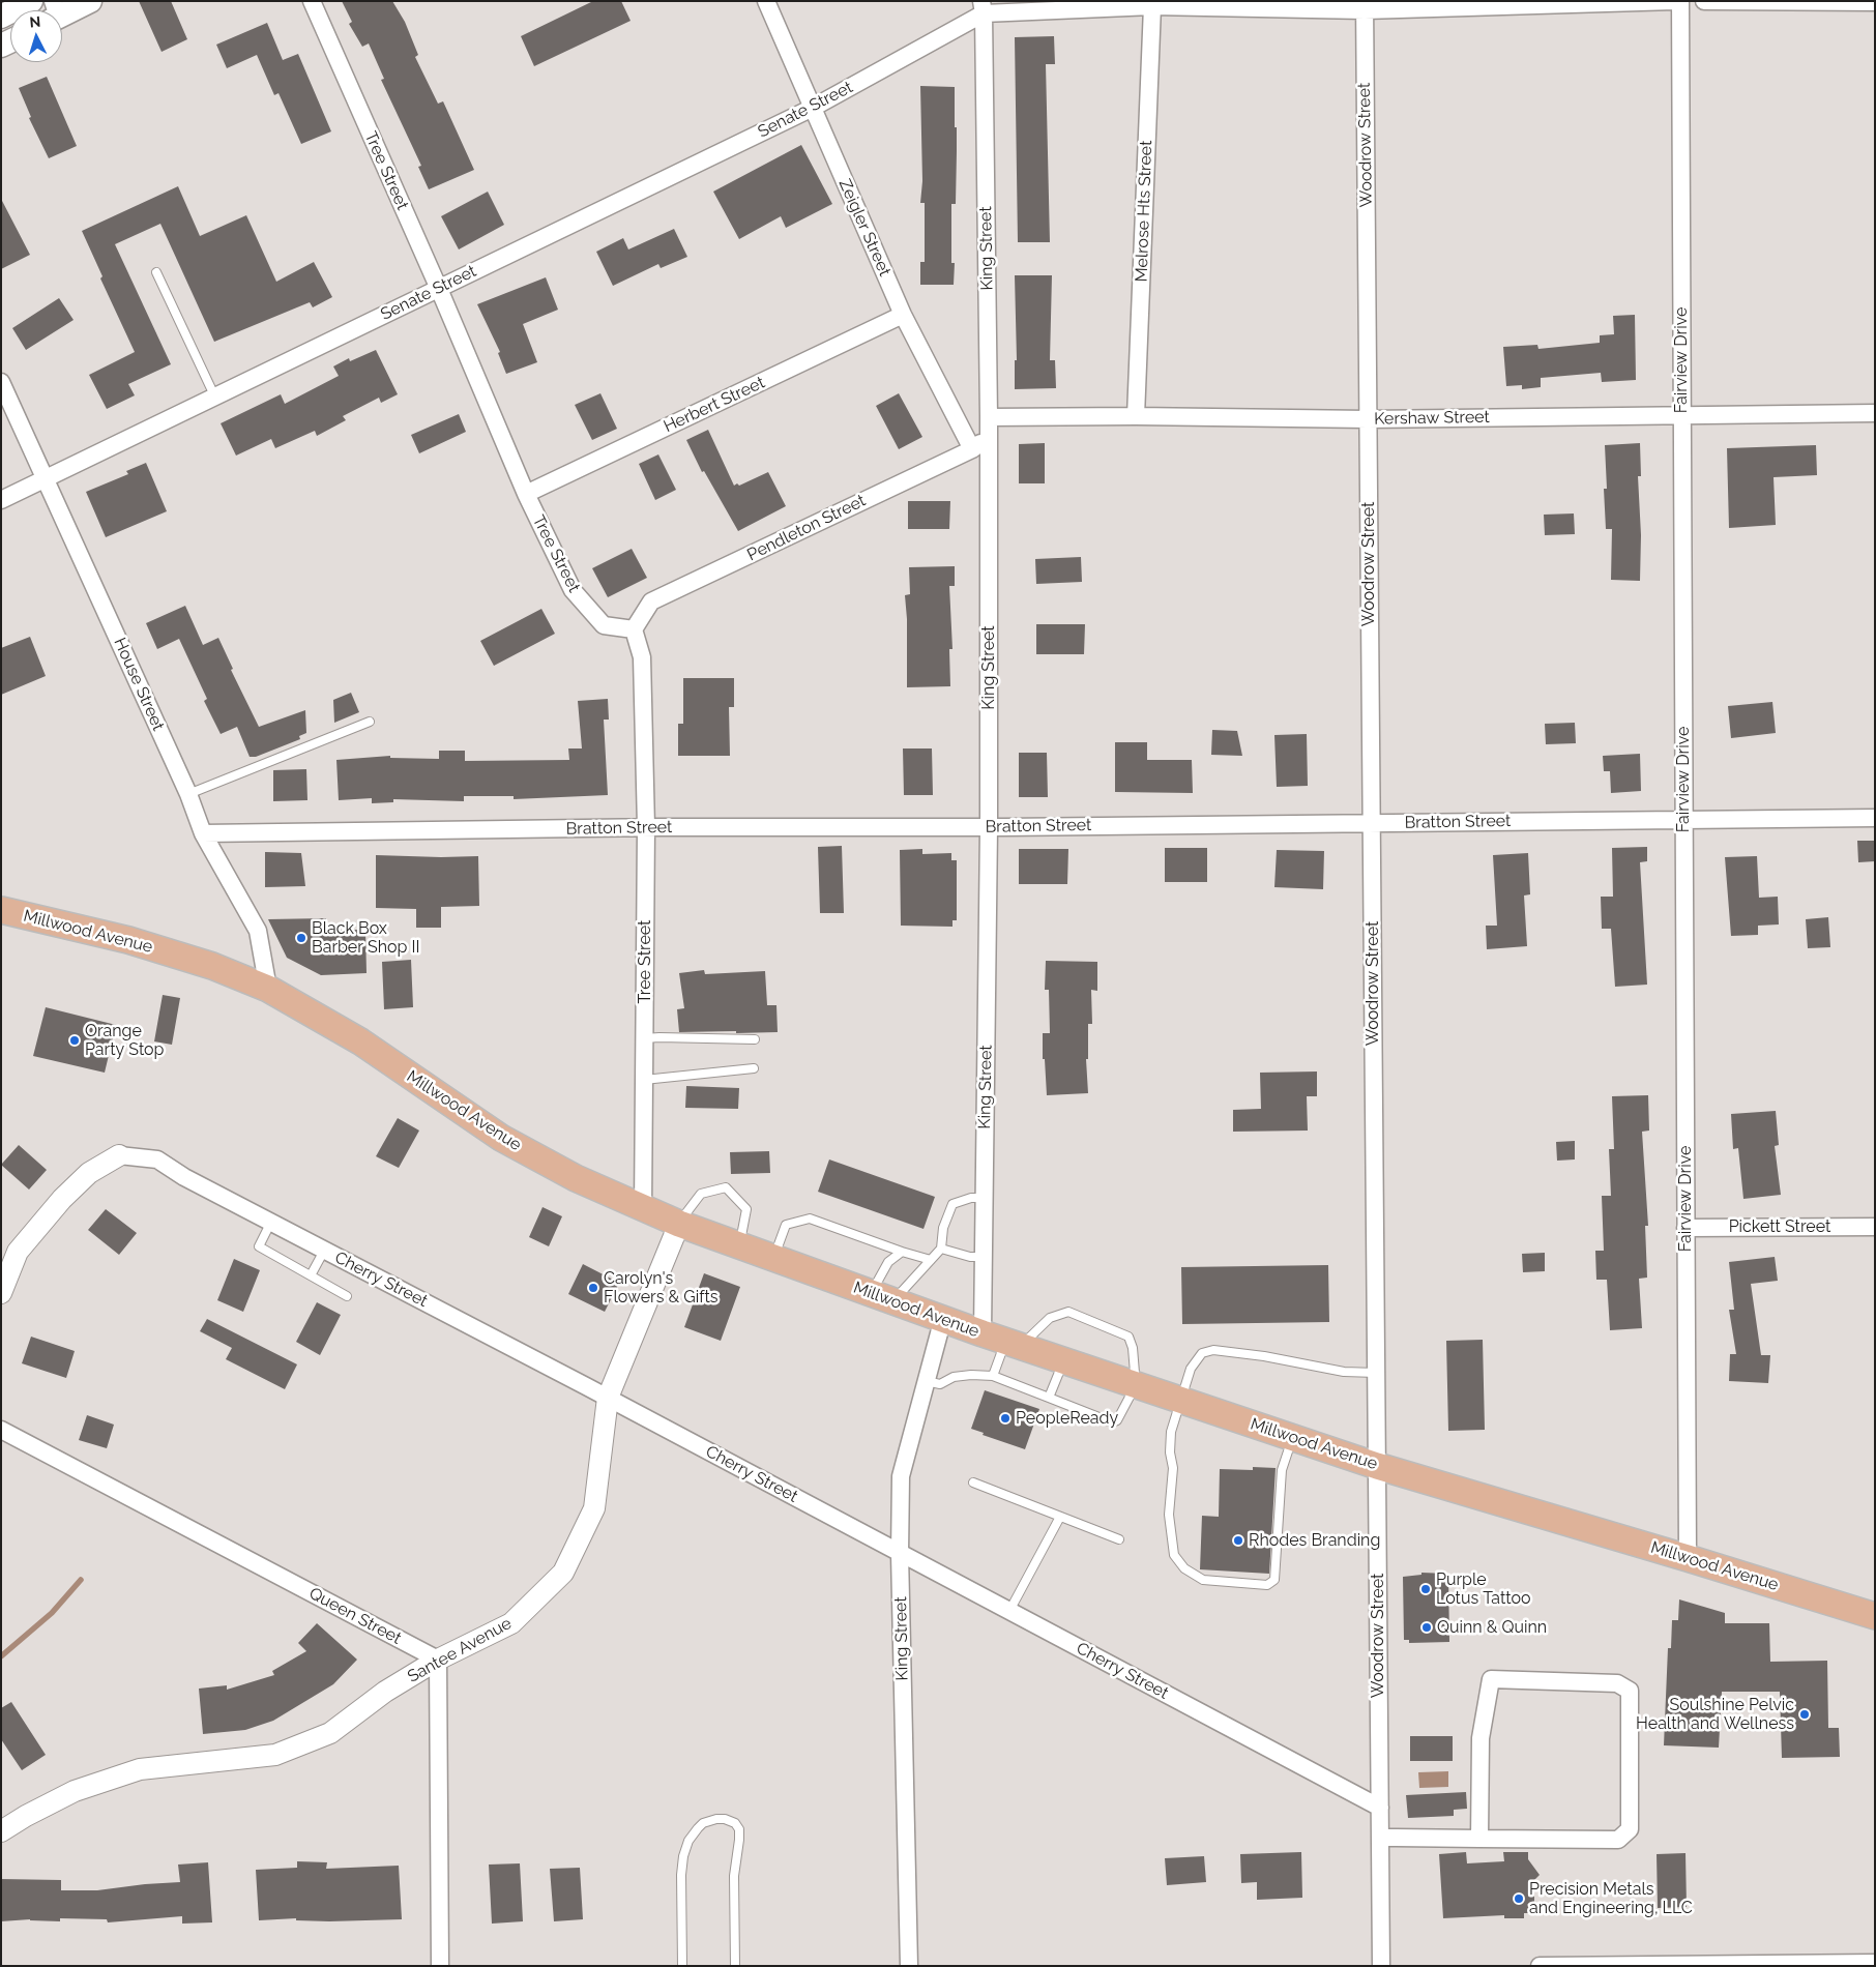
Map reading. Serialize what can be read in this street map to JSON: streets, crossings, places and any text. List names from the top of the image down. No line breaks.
{"streets":{"main road":["Millwood Avenue"],"street":["Senate Street","Woodrow Street","Tree Street","Melrose Hts Street","Zeigler Street","King Street","Fairview Drive","Herbert Street","Kershaw Street","Pendleton Street","House Street","Bratton Street","Pickett Street","Cherry Street","Queen Street","Santee Avenue"]},"crossings":[["Senate Street","Woodrow Street"],["Senate Street","Tree Street"],["Senate Street","Melrose Hts Street"],["Senate Street","Zeigler Street"],["Senate Street","King Street"],["Senate Street","House Street"],["Woodrow Street","Kershaw Street"],["Woodrow Street","Bratton Street"],["Woodrow Street","Millwood Avenue"],["Woodrow Street","Cherry Street"],["Tree Street","Herbert Street"],["Tree Street","Pendleton Street"],["Tree Street","Bratton Street"],["Tree Street","Millwood Avenue"],["Melrose Hts Street","Kershaw Street"],["Zeigler Street","Herbert Street"],["Zeigler Street","Pendleton Street"],["King Street","Kershaw Street"],["King Street","Pendleton Street"],["King Street","Bratton Street"],["King Street","Millwood Avenue"],["King Street","Cherry Street"],["Fairview Drive","Kershaw Street"],["Fairview Drive","Bratton Street"],["Fairview Drive","Millwood Avenue"],["Fairview Drive","Pickett Street"],["House Street","Bratton Street"],["House Street","Millwood Avenue"],["Millwood Avenue","Santee Avenue"],["Cherry Street","Santee Avenue"],["Queen Street","Santee Avenue"]],"places":["Black Box Barber Shop II","Orange Party Stop","Carolyn's Flowers & Gifts","PeopleReady","Rhodes Branding","Purple Lotus Tattoo","Quinn & Quinn","Soulshine Pelvic Health and Wellness","Precision Metals and Engineering, LLC"],"north":"top"}
